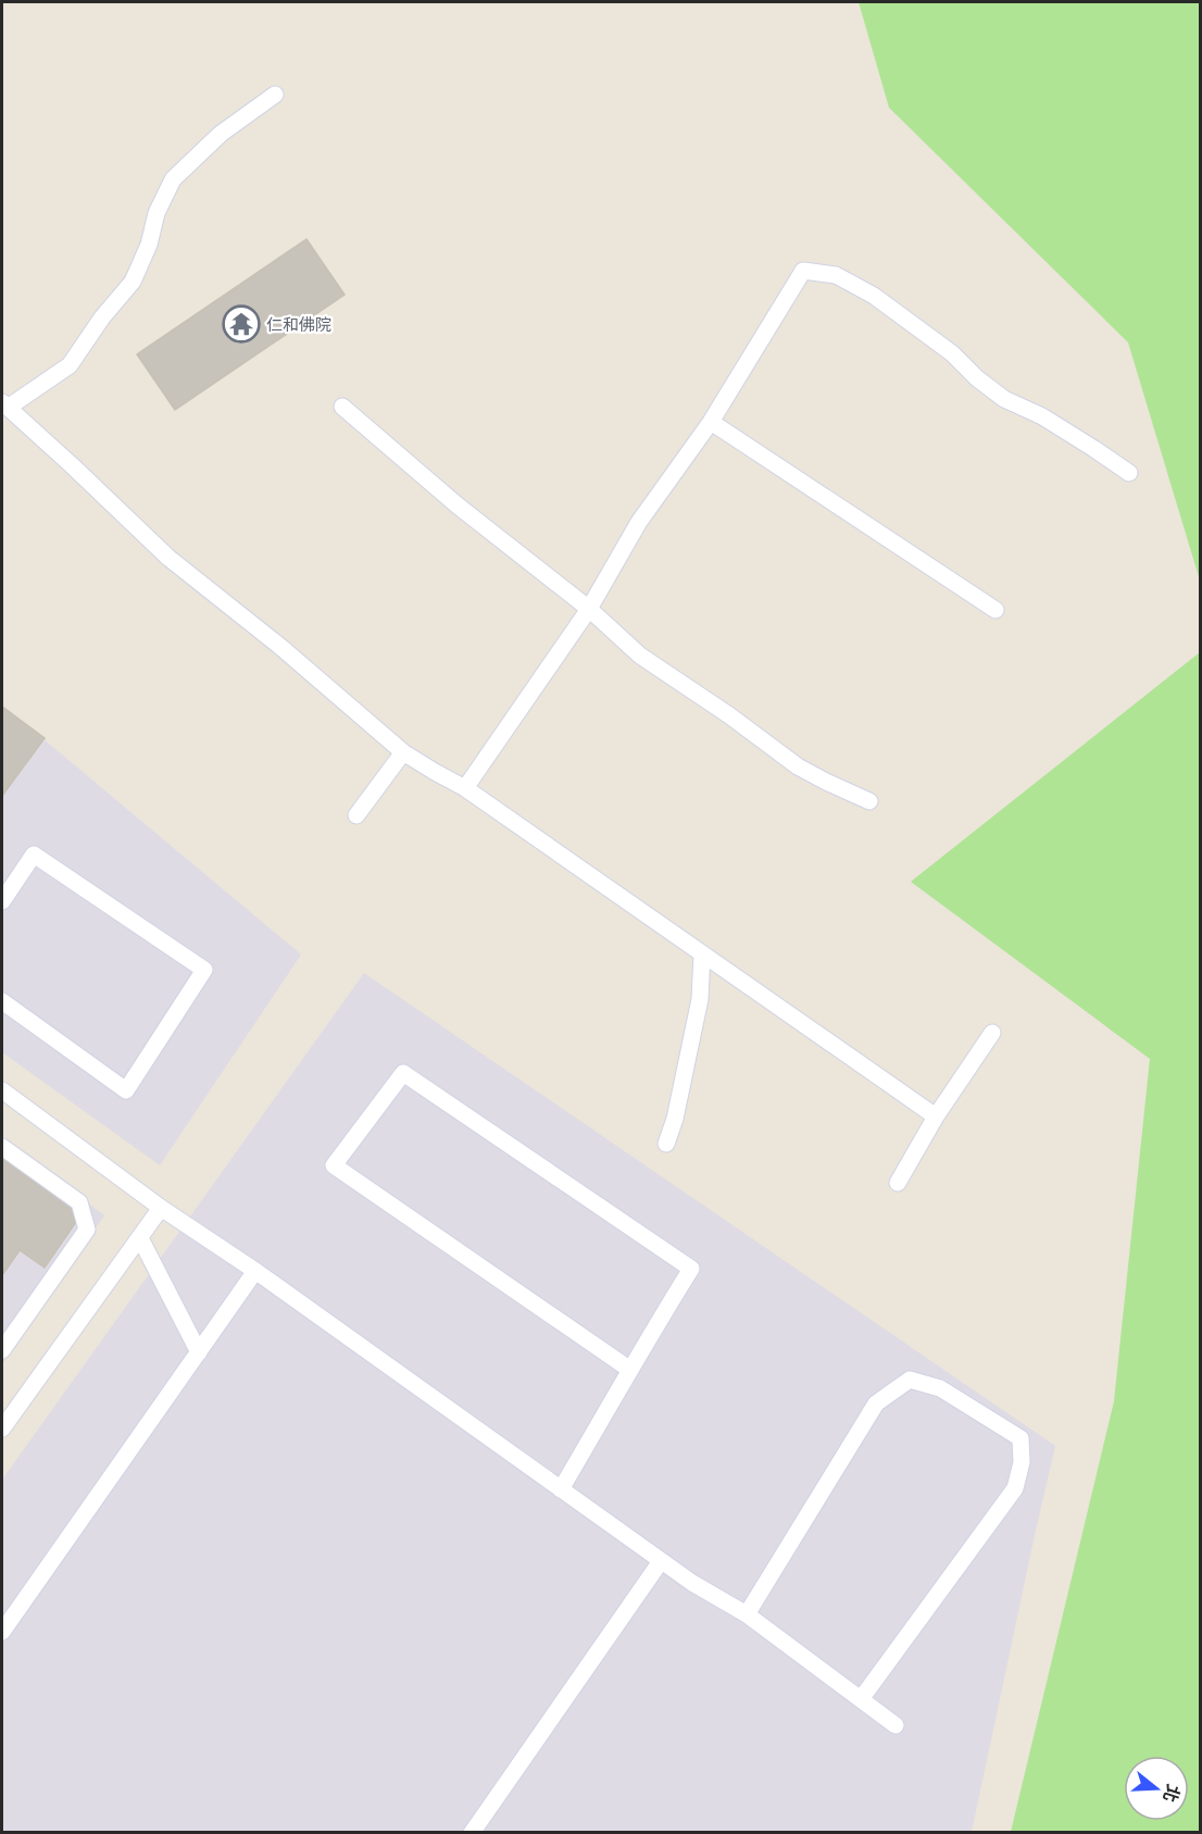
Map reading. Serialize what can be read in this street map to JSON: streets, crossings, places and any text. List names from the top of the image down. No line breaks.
{"places":{"temple":["仁和佛院"]},"north":"right"}
